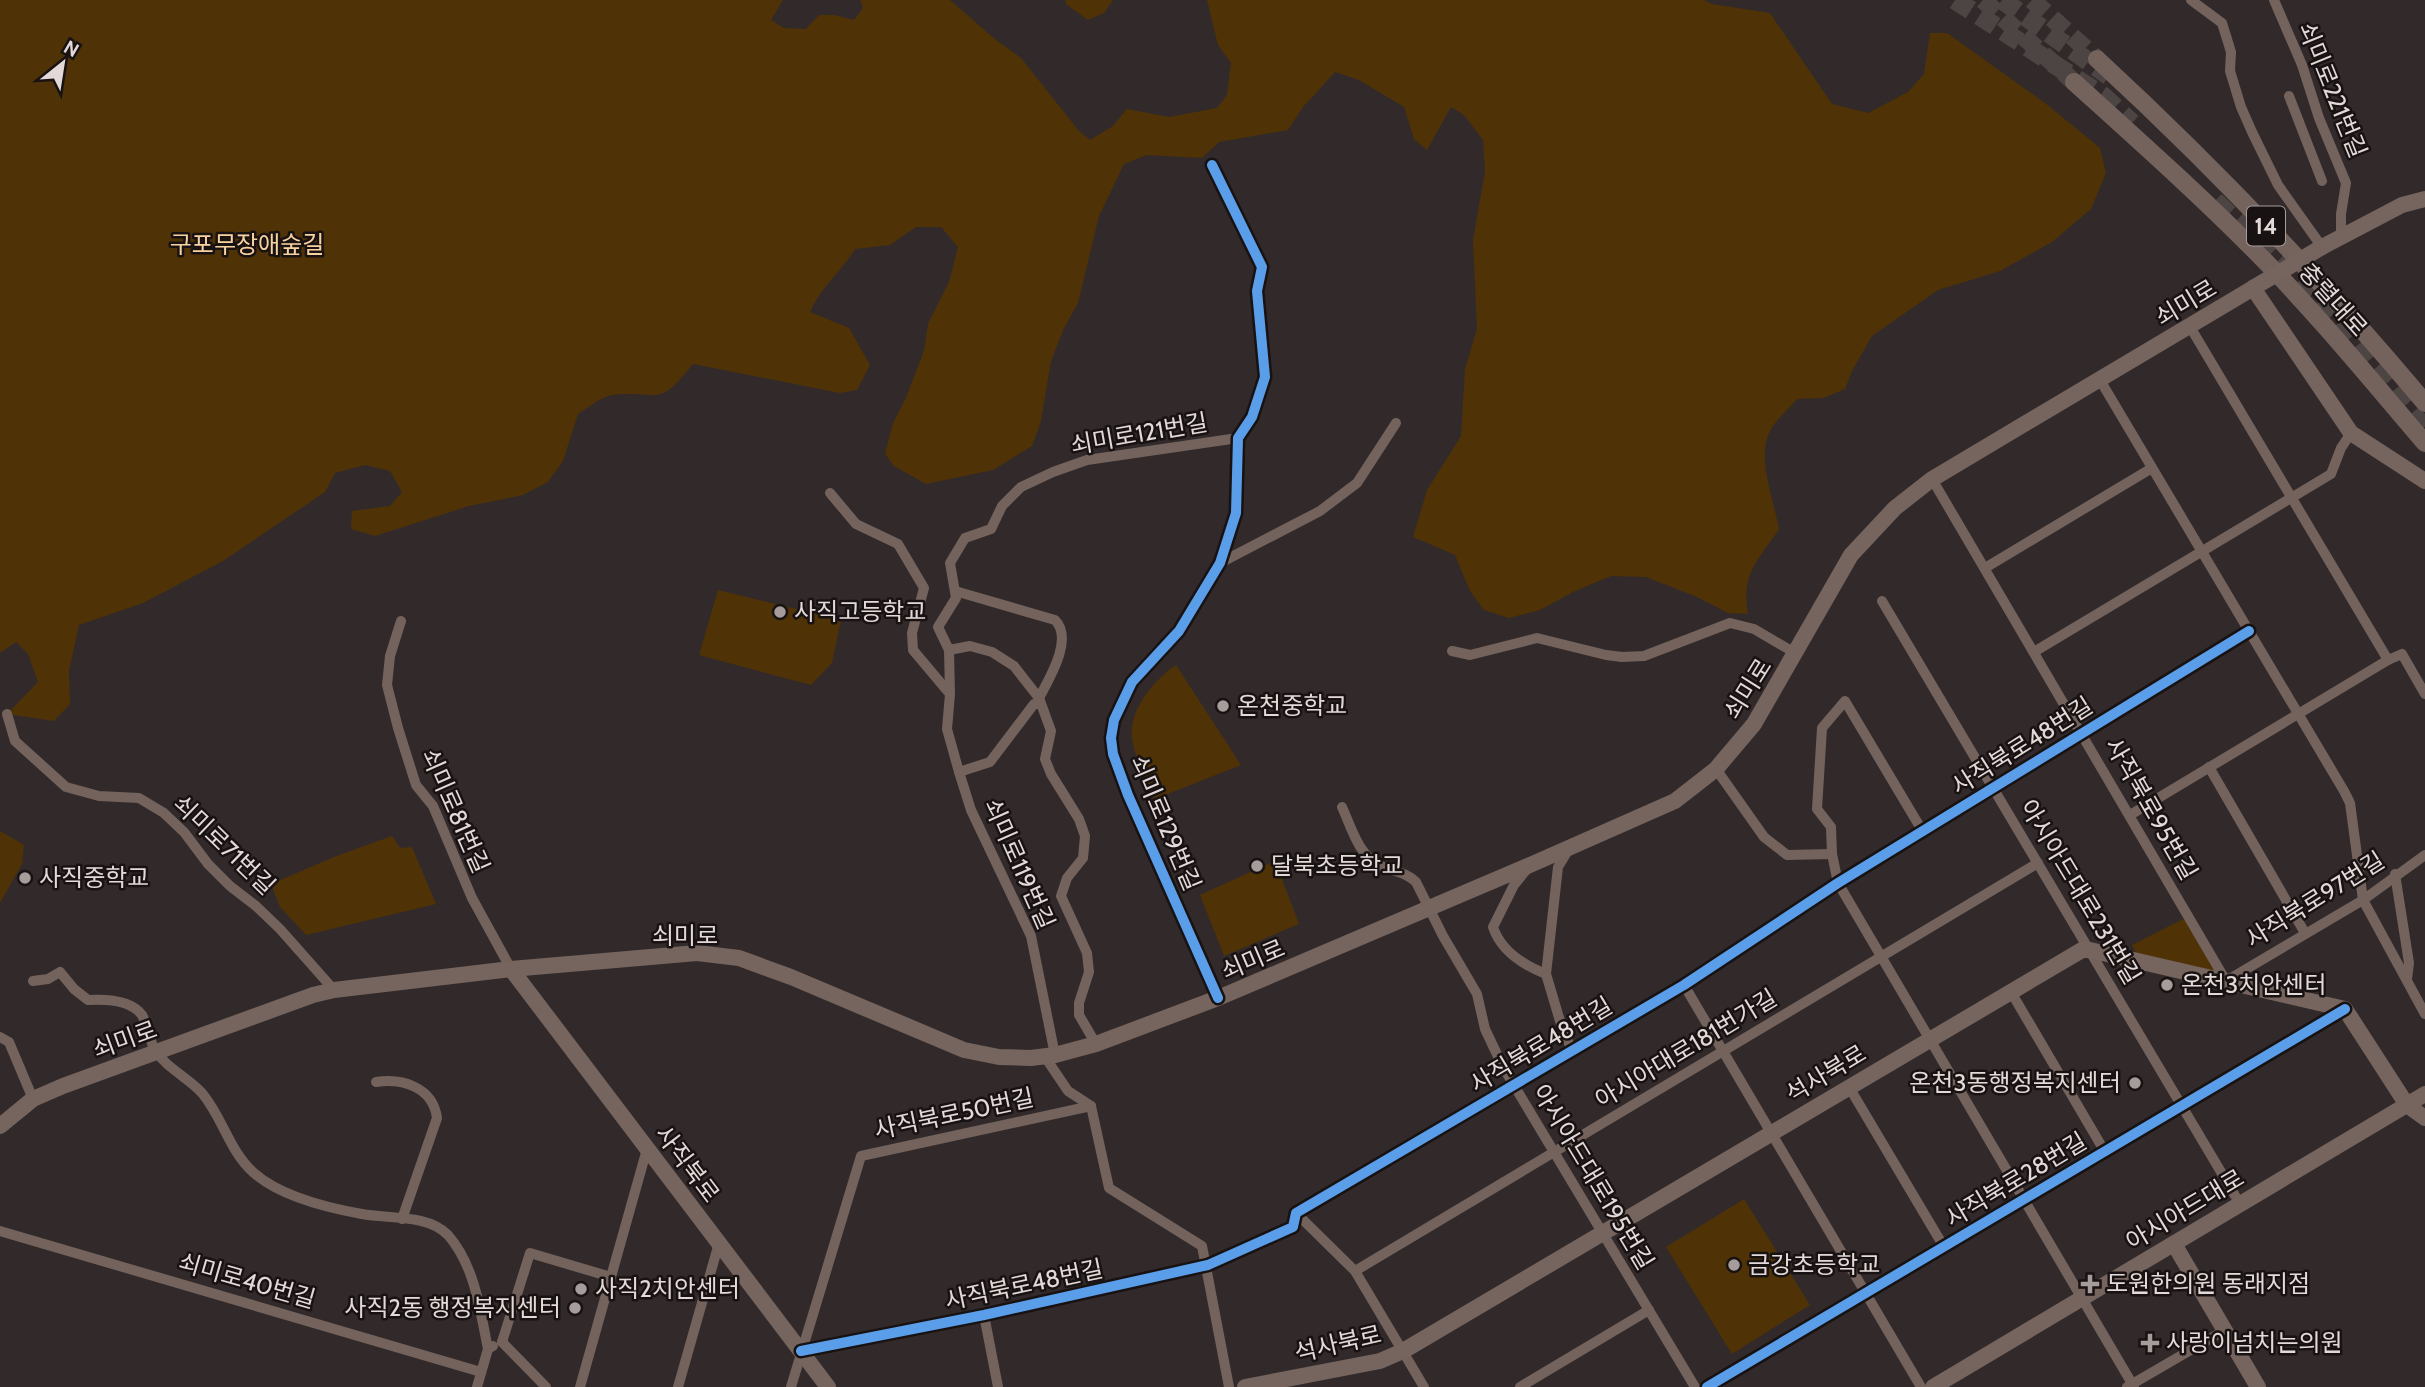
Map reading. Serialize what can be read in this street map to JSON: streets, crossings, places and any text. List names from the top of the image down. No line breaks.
{"streets":{"main road":["14","충렬대로","쇠미로","석사북로","사직북로","아시아드대로"],"street":["쇠미로221번길","쇠미로121번길","사직북로48번길","사직북로95번길","쇠미로81번길","쇠미로129번길","쇠미로71번길","쇠미로119번길","아시아드대로231번길","사직북로97번길","아시아대로181번가길","사직북로50번길","아시아드대로195번길","사직북로28번길","쇠미로40번길"]},"crossings":[["쇠미로221번길","쇠미로"],["쇠미로","사직북로95번길"],["쇠미로","쇠미로81번길"],["쇠미로","쇠미로129번길"],["쇠미로","쇠미로71번길"],["쇠미로","쇠미로119번길"],["쇠미로","사직북로"],["쇠미로","아시아드대로195번길"],["쇠미로121번길","쇠미로129번길"],["사직북로48번길","사직북로95번길"],["사직북로48번길","아시아드대로231번길"],["사직북로48번길","사직북로50번길"],["사직북로48번길","사직북로"],["사직북로48번길","아시아드대로195번길"],["사직북로95번길","사직북로97번길"],["쇠미로81번길","사직북로"],["아시아드대로231번길","아시아대로181번가길"],["아시아드대로231번길","석사북로"],["아시아드대로231번길","사직북로28번길"],["아시아드대로231번길","아시아드대로"],["아시아대로181번가길","아시아드대로195번길"],["석사북로","아시아드대로195번길"],["사직북로50번길","사직북로"]],"parks":["구포무장애숲길"],"places":{"other":["사직고등학교","온천중학교","달북초등학교","사직중학교","온천3치안센터","온천3동행정복지센터","금강초등학교","사직2치안센터","사직2동 행정복지센터"],"health":["도원한의원 동래지점","사랑이넘치는의원"]},"north":"top right"}
